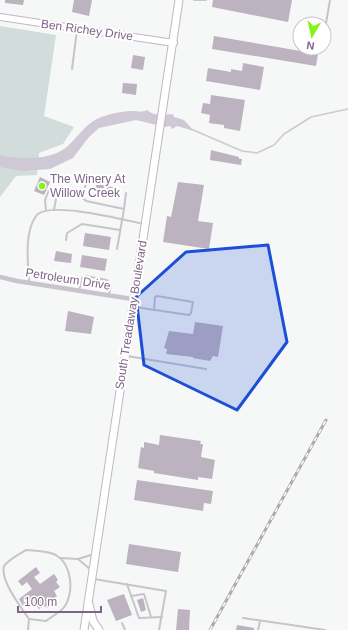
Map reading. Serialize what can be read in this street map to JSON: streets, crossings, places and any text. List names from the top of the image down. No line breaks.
{"streets":{"main road":["South Treadaway Boulevard"],"street":["Ben Richey Drive","Petroleum Drive"]},"crossings":[["Ben Richey Drive","South Treadaway Boulevard"],["Petroleum Drive","South Treadaway Boulevard"]],"places":["The Winery At Willow Creek"],"scale_bar":"100 m","north":"bottom"}
